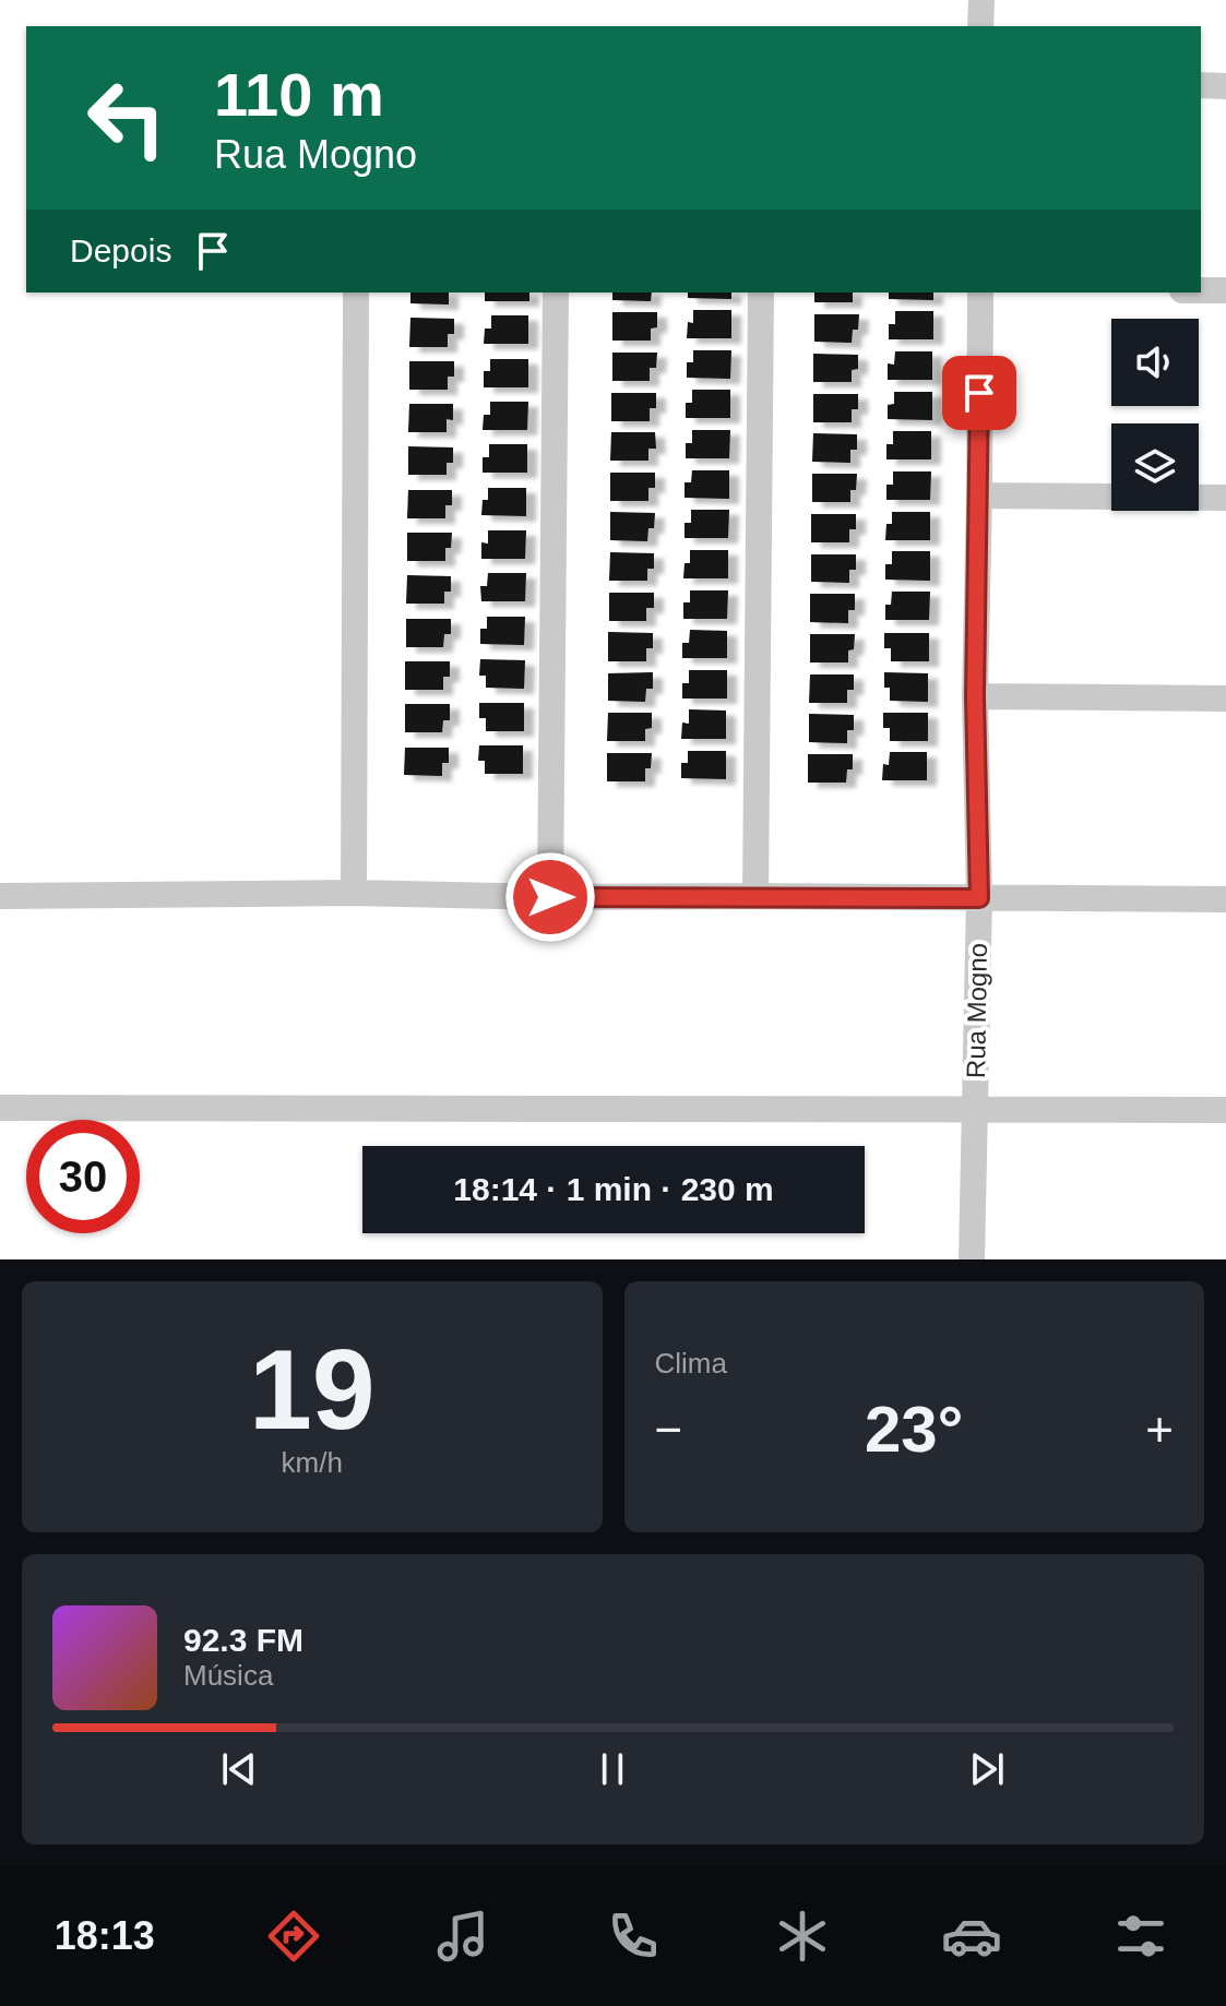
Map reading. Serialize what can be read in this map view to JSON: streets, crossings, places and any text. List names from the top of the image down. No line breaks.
{"streets":{"street":["Rua Mogno"]},"page":{"turn":["110 m","Rua Mogno"],"then":"Depois","limit":"30","trip":"18:14 · 1 min · 230 m","tile":[["19","km/h"],"Clima"],"heat":["−","23°","+"],"song":["92.3 FM","Música"],"tabs":"18:13"}}
